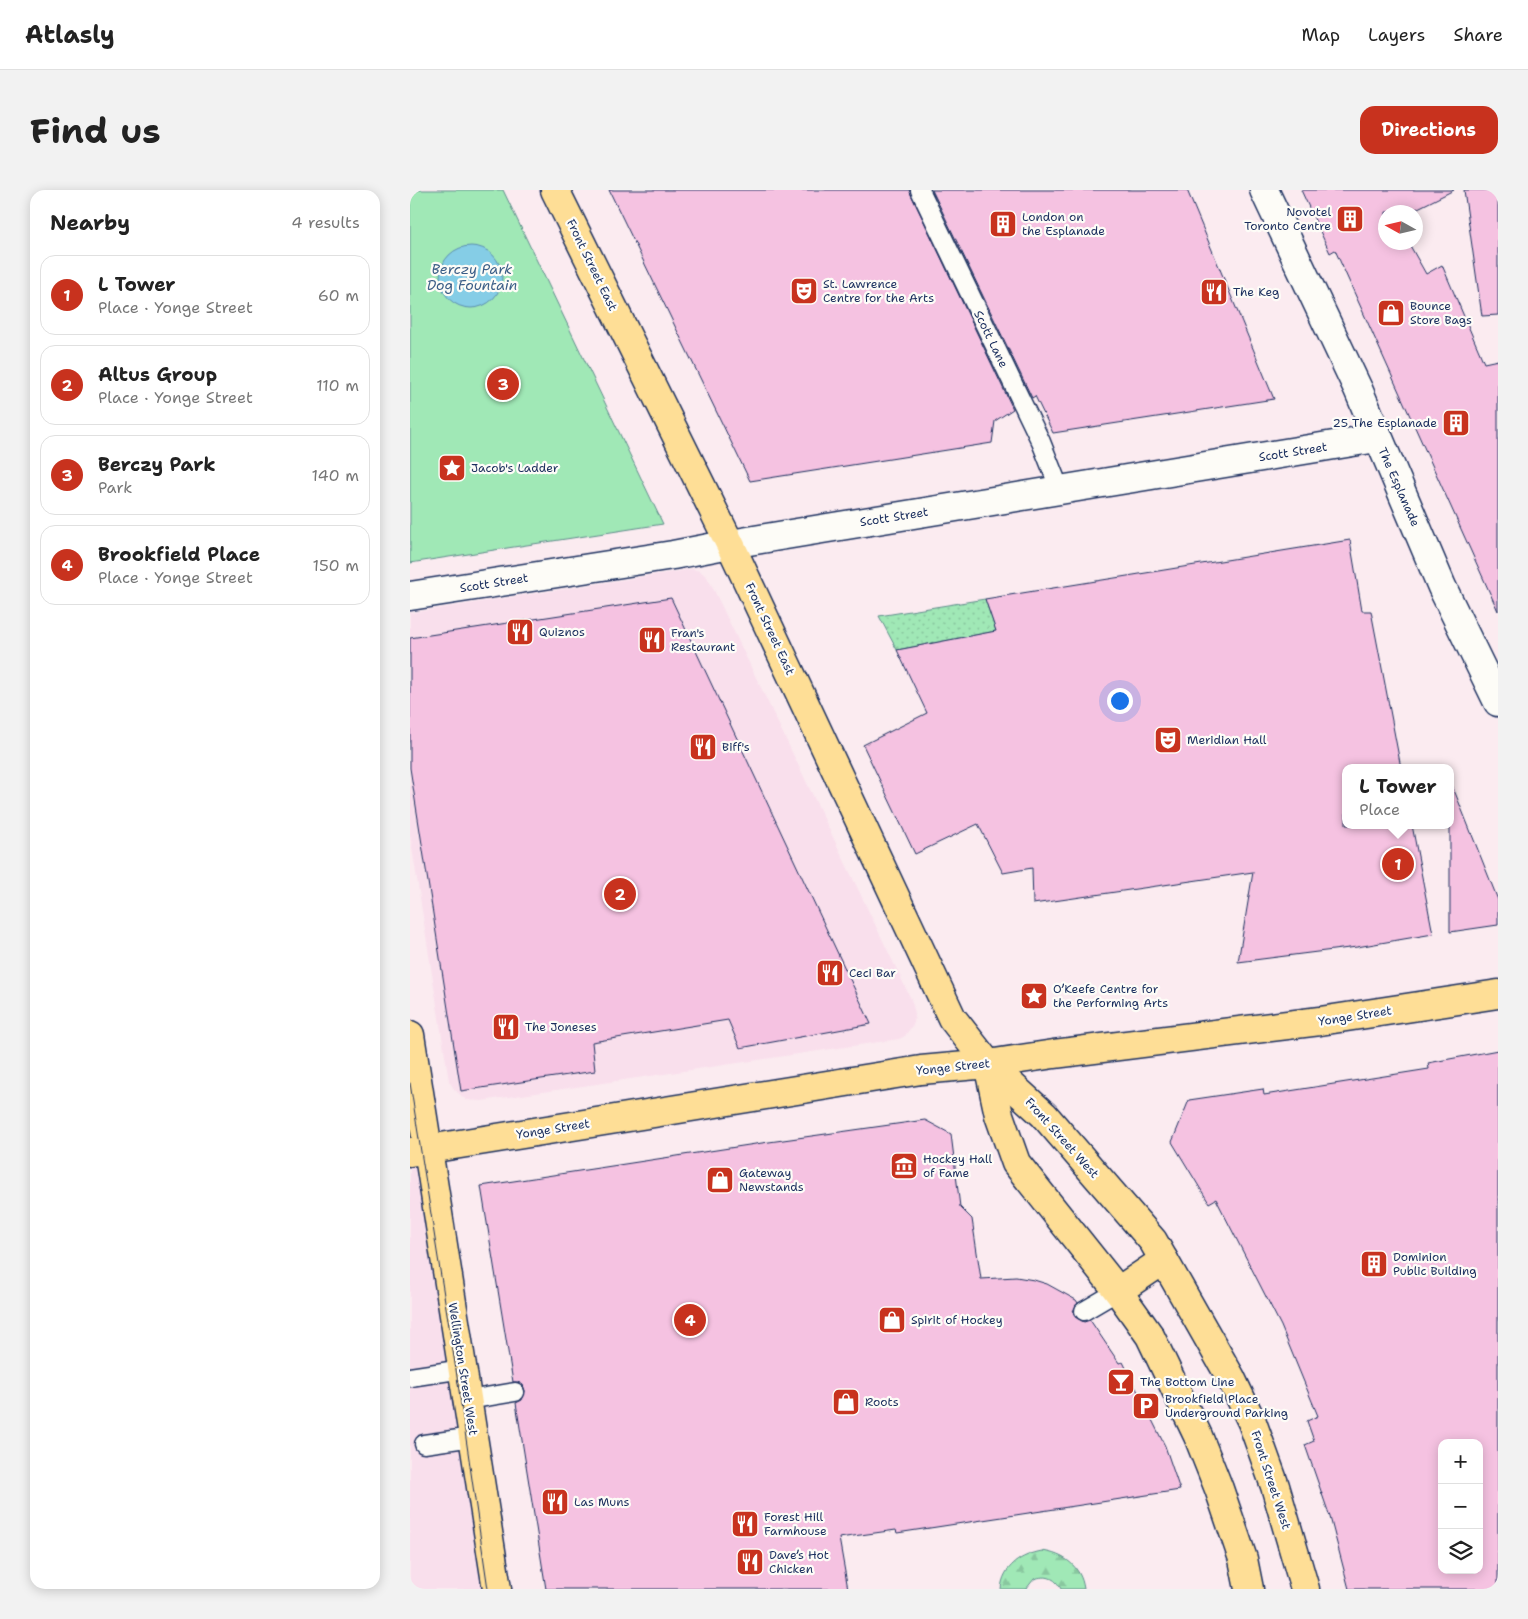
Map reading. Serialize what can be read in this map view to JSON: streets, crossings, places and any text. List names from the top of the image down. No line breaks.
{"streets":{"main road":["Front Street East","Yonge Street","Front Street West","Wellington Street West"],"street":["Scott Street","The Esplanade"],"lane":["Scott Lane"]},"crossings":[["Front Street East","Scott Street"],["Front Street East","Yonge Street"],["Front Street East","Front Street West"],["Scott Lane","Scott Street"],["Scott Street","The Esplanade"],["Yonge Street","Front Street West"],["Yonge Street","Wellington Street West"]],"water":["Berczy Park Dog Fountain"],"places":{"building":["Novotel Toronto Centre","London on the Esplanade","25 The Esplanade","Dominion Public Building"],"theatre":["St. Lawrence Centre for the Arts","Meridian Hall"],"restaurant":["The Keg","Quiznos","Fran's Restaurant","Biff's","Ceci Bar","The Joneses","Las Muns","Forest Hill Farmhouse","Dave’s Hot Chicken"],"shop":["Bounce Store Bags","Gateway Newstands","Spirit of Hockey","Roots"],"place":["Jacob's Ladder","O’Keefe Centre for the Performing Arts"],"museum":["Hockey Hall of Fame"],"bar":["The Bottom Line"],"parking":["Brookfield Place Underground Parking"]},"north":"left","page":{"header":"Atlasly","nav":["Map","Layers","Share"],"buttons":"Directions","title":"Find us","heading":["Nearby","4 results"],"list":[{"mark":"1","name":"L Tower","note":"Place · Yonge Street","value":"60 m"},{"mark":"2","name":"Altus Group","note":"Place · Yonge Street","value":"110 m"},{"mark":"3","name":"Berczy Park","note":"Park","value":"140 m"},{"mark":"4","name":"Brookfield Place","note":"Place · Yonge Street","value":"150 m"}],"pins":["3","1","2","4"],"popup":["L Tower","Place"],"map_buttons":["+","−"]}}
